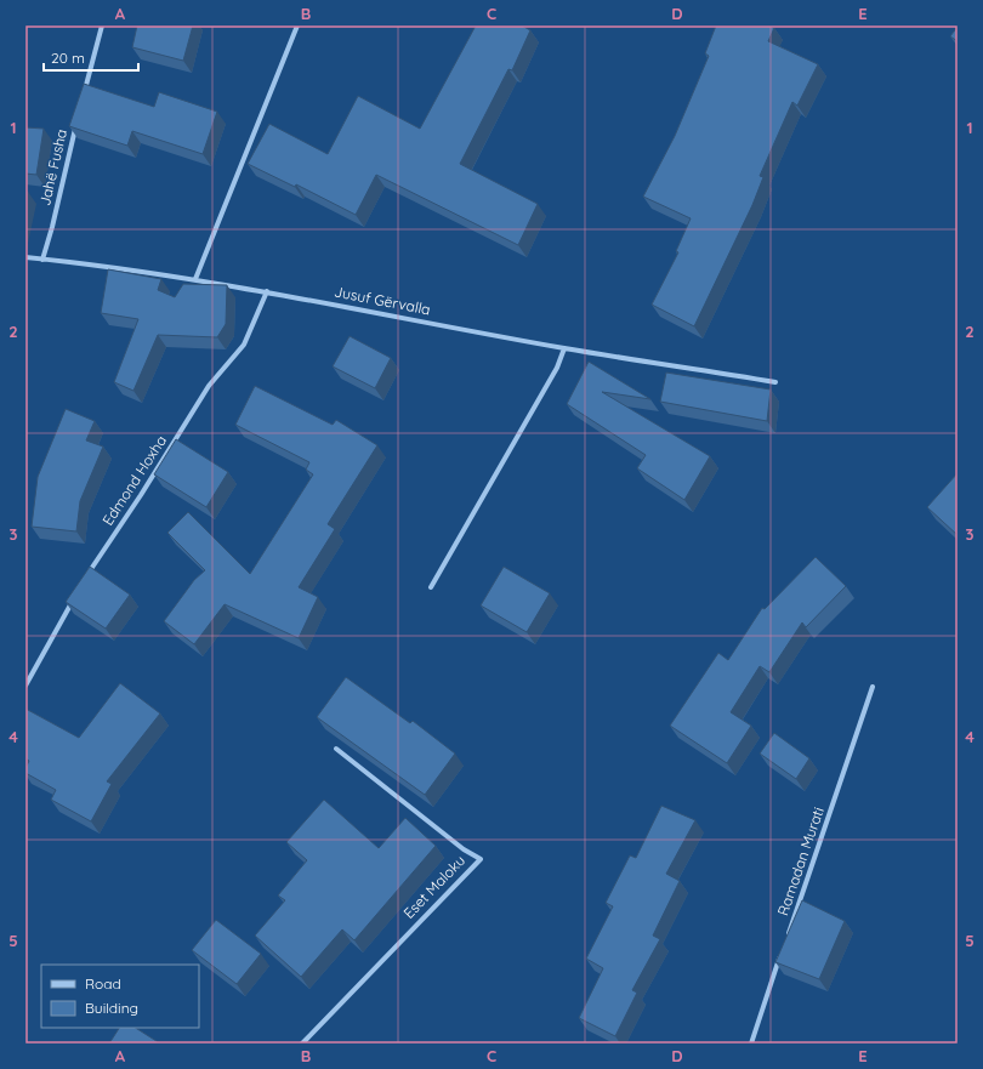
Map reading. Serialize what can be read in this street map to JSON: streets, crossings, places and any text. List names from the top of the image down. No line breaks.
{"streets":{"street":["Jahë Fusha","Jusuf Gërvalla","Edmond Hoxha","Ramadan Murati","Eset Maloku"]},"crossings":[["Jahë Fusha","Jusuf Gërvalla"],["Jusuf Gërvalla","Edmond Hoxha"]],"legend":["Road","Building"],"scale_bar":"20 m","grid":{"columns":["A","B","C","D","E"],"rows":["1","2","3","4","5"]}}
